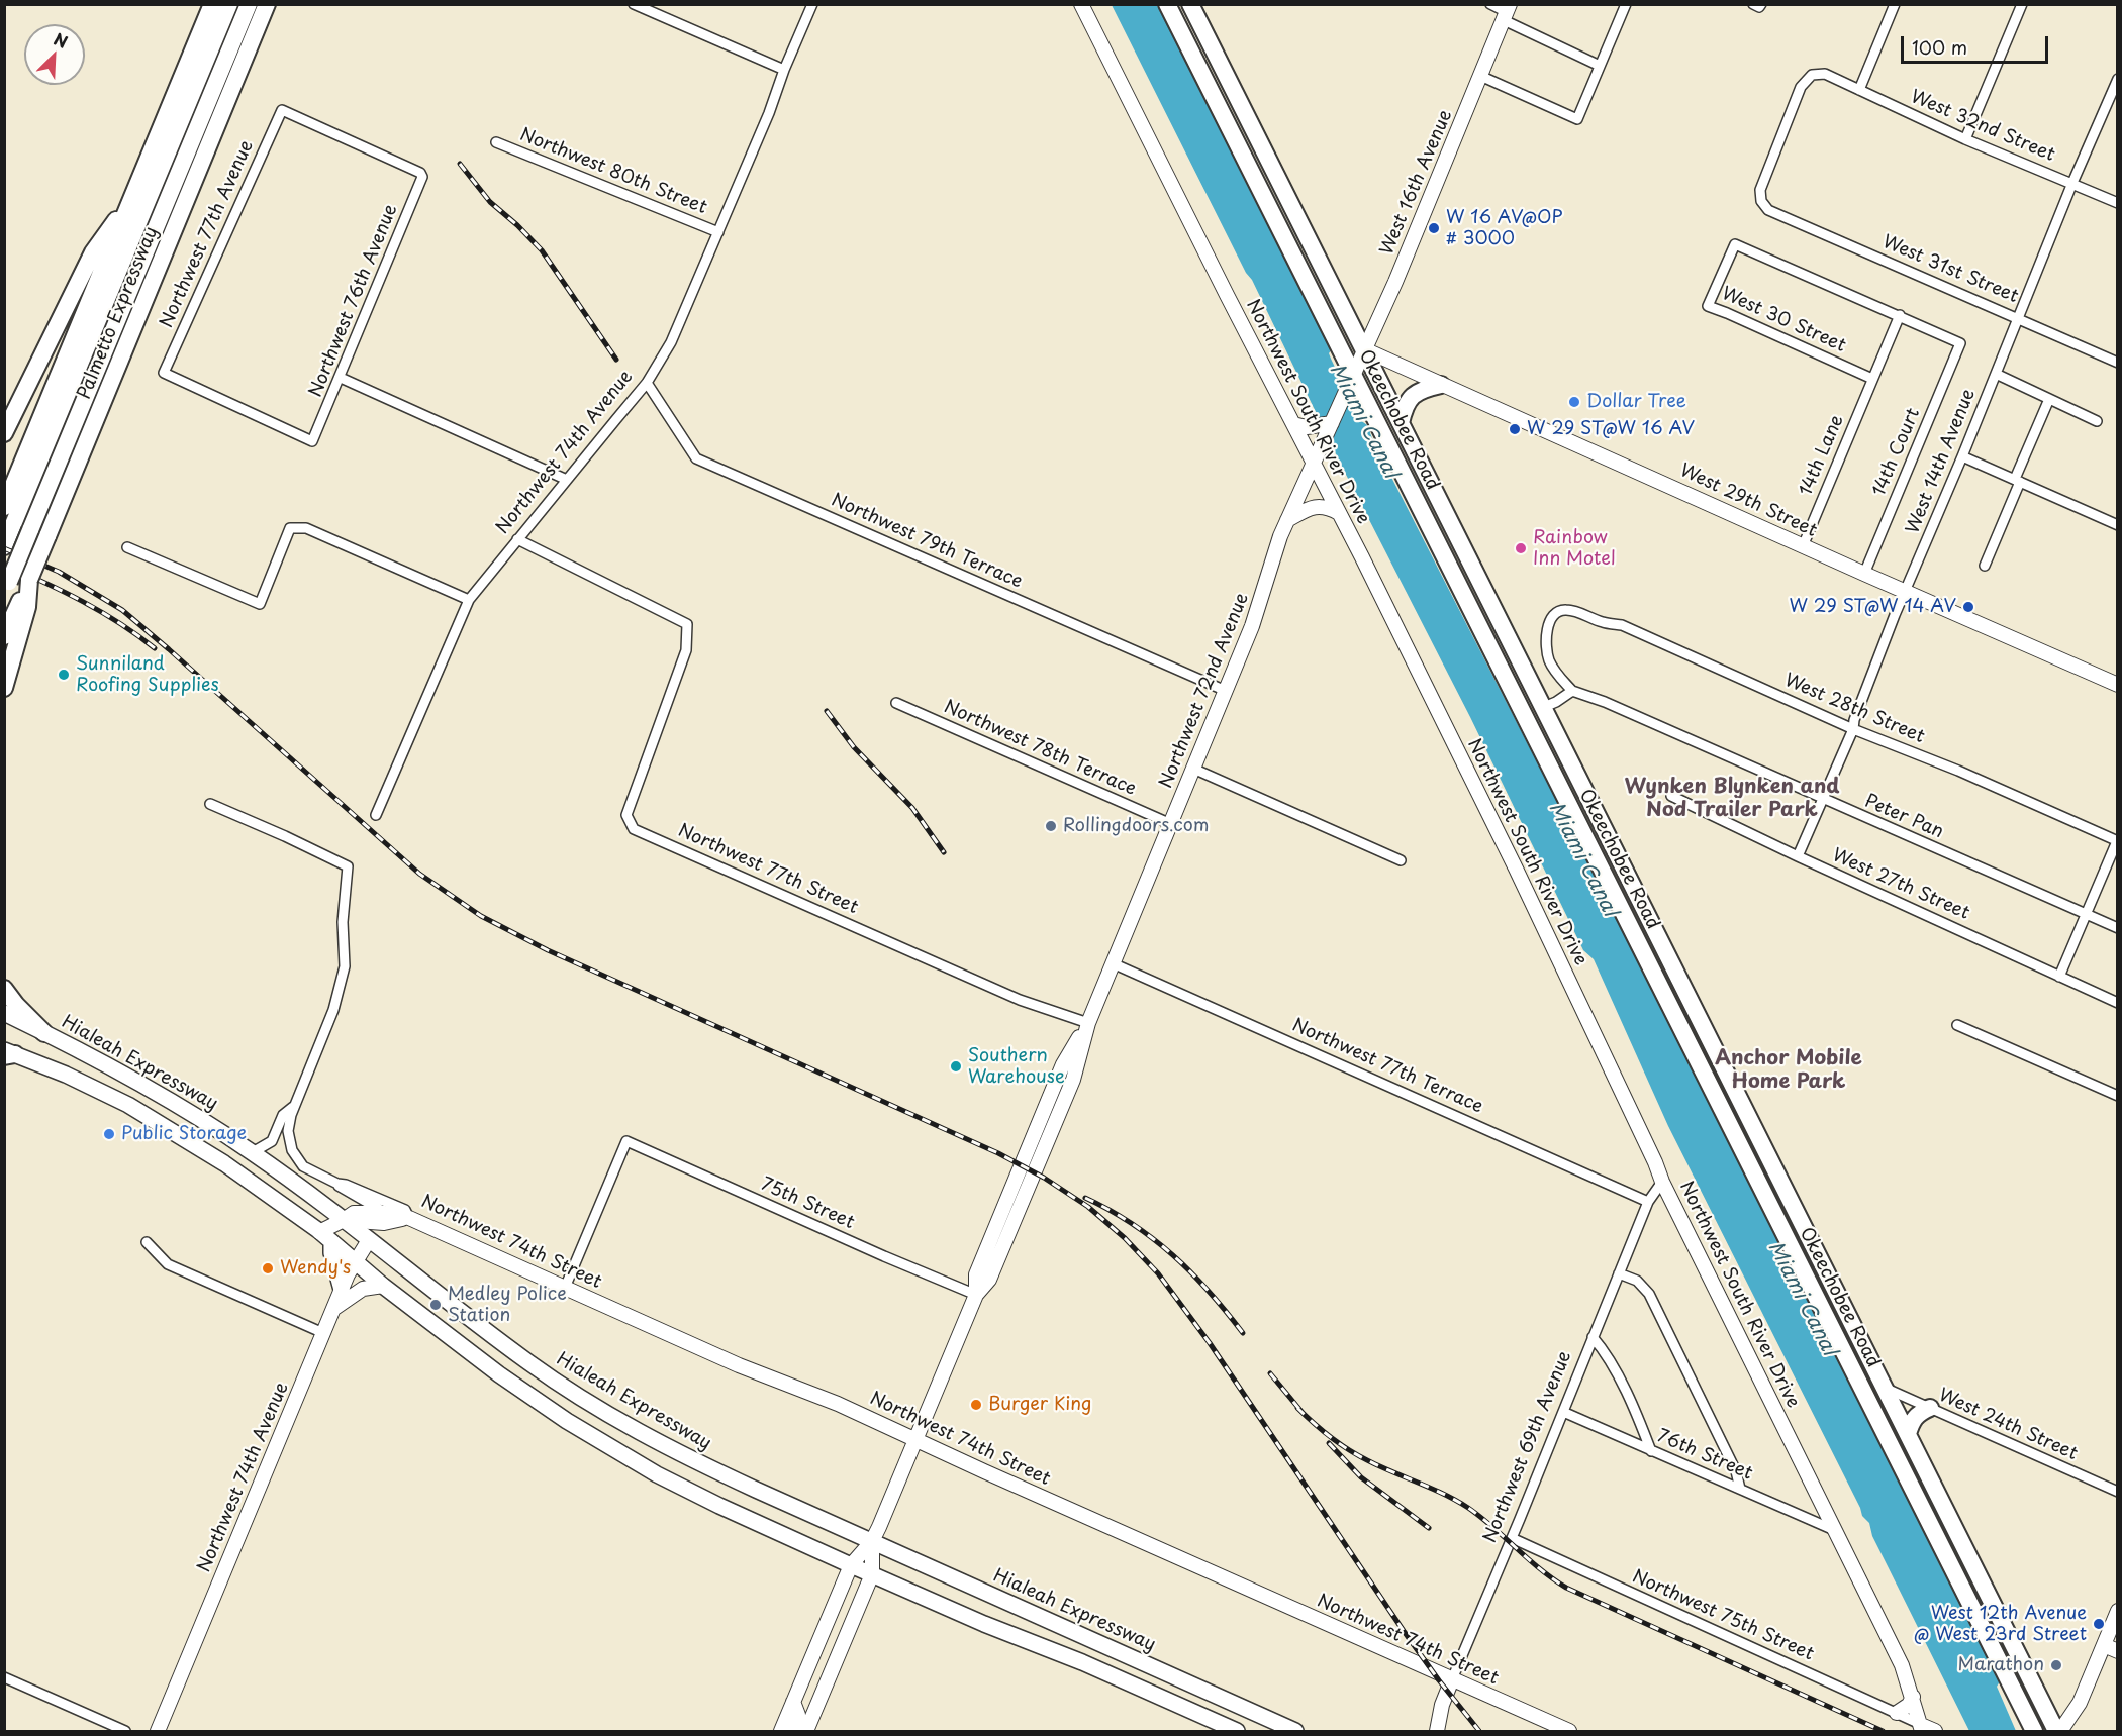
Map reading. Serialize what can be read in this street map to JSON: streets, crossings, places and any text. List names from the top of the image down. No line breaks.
{"streets":{"highway":["Palmetto Expressway","Okeechobee Road"],"main road":["Hialeah Expressway"],"street":["West 32nd Street","Northwest 80th Street","West 16th Avenue","Northwest 77th Avenue","West 31st Street","Northwest 76th Avenue","West 30 Street","Northwest South River Drive","Northwest 74th Avenue","14th Court","14th Lane","West 14th Avenue","West 29th Street","Northwest 79th Terrace","Northwest 72nd Avenue","West 28th Street","Northwest 78th Terrace","Peter Pan","Northwest 77th Street","West 27th Street","Northwest 77th Terrace","75th Street","Northwest 74th Street","West 24th Street","Northwest 69th Avenue","76th Street","Northwest 75th Street"]},"crossings":[["West 32nd Street","West 31st Street"],["West 32nd Street","West 14th Avenue"],["Northwest 80th Street","Northwest 74th Avenue"],["West 16th Avenue","Okeechobee Road"],["West 16th Avenue","West 29th Street"],["West 16th Avenue","Northwest 72nd Avenue"],["Northwest 77th Avenue","Northwest 76th Avenue"],["West 31st Street","West 14th Avenue"],["West 30 Street","14th Court"],["West 30 Street","14th Lane"],["Northwest South River Drive","Northwest 72nd Avenue"],["Northwest South River Drive","Northwest 69th Avenue"],["Northwest South River Drive","76th Street"],["Northwest South River Drive","Northwest 75th Street"],["Okeechobee Road","West 29th Street"],["Okeechobee Road","Northwest 72nd Avenue"],["Okeechobee Road","West 24th Street"],["Northwest 74th Avenue","Northwest 79th Terrace"],["Northwest 74th Avenue","Northwest 77th Street"],["Northwest 74th Avenue","Hialeah Expressway"],["14th Court","14th Lane"],["14th Court","West 29th Street"],["14th Lane","West 29th Street"],["West 14th Avenue","West 29th Street"],["West 14th Avenue","West 28th Street"],["West 14th Avenue","Peter Pan"],["West 14th Avenue","West 27th Street"],["Northwest 79th Terrace","Northwest 72nd Avenue"],["Northwest 72nd Avenue","Northwest 78th Terrace"],["Northwest 72nd Avenue","Northwest 77th Street"],["Northwest 72nd Avenue","Hialeah Expressway"],["Northwest 72nd Avenue","Northwest 77th Terrace"],["Northwest 72nd Avenue","75th Street"],["Northwest 72nd Avenue","Northwest 74th Street"],["West 28th Street","Peter Pan"],["Northwest 77th Terrace","Northwest 69th Avenue"],["75th Street","Northwest 74th Street"],["Northwest 74th Street","Northwest 69th Avenue"],["Northwest 69th Avenue","76th Street"],["Northwest 69th Avenue","Northwest 75th Street"]],"districts":["Wynken Blynken and Nod Trailer Park","Anchor Mobile Home Park"],"water":["Miami Canal"],"places":["W 16 AV@OP # 3000","Dollar Tree","W 29 ST@W 16 AV","Rainbow Inn Motel","W 29 ST@W 14 AV","Sunniland Roofing Supplies","Rollingdoors.com","Southern Warehouse","Public Storage","Wendy's","Medley Police Station","Burger King","West 12th Avenue @ West 23rd Street","Marathon"],"scale_bar":"100 m","north":"top right"}
